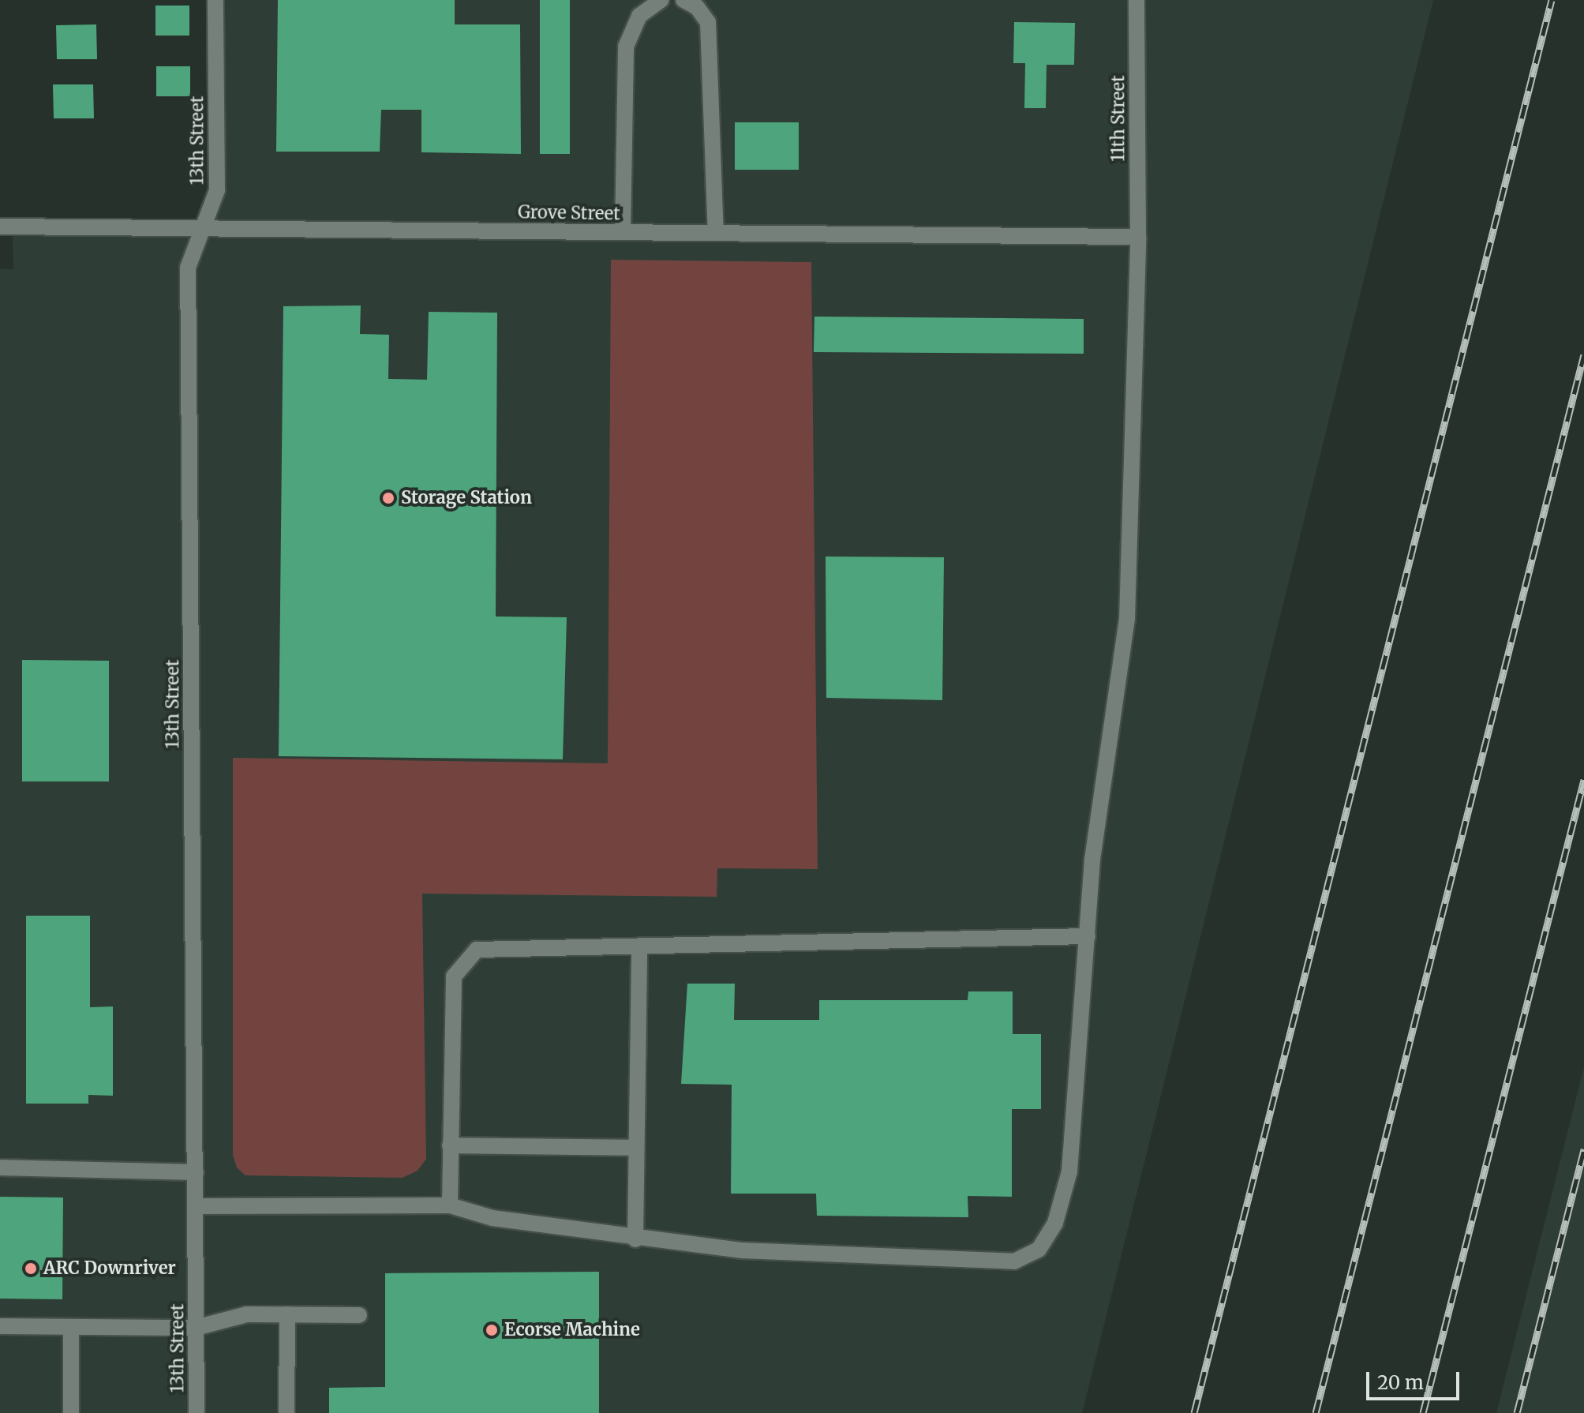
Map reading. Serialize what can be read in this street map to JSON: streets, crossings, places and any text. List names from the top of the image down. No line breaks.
{"streets":{"street":["11th Street","13th Street","Grove Street"]},"crossings":[["11th Street","13th Street"],["11th Street","Grove Street"],["13th Street","Grove Street"]],"places":["Storage Station","ARC Downriver","Ecorse Machine"],"scale_bar":"20 m"}
